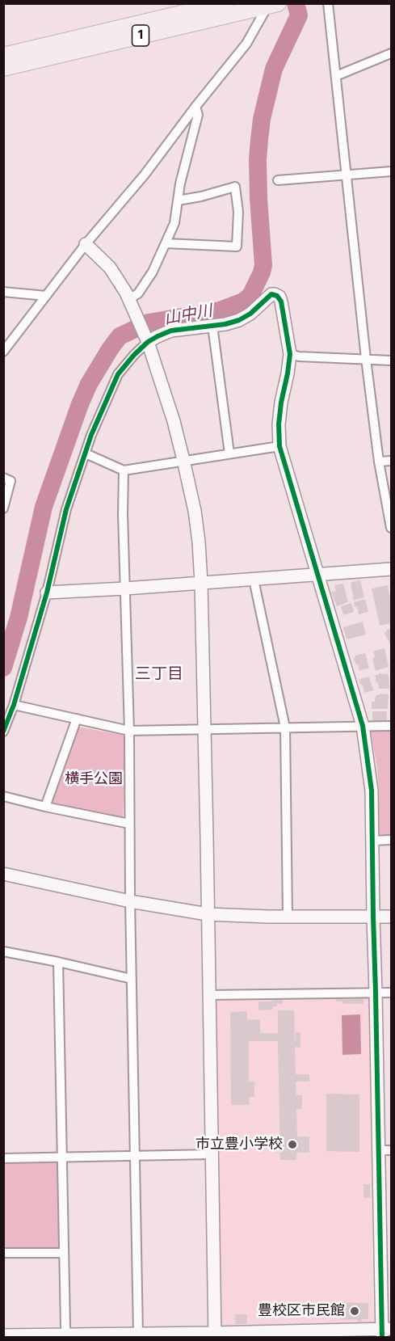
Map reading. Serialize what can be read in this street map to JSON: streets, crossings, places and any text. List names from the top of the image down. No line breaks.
{"streets":{"highway":["1"]},"districts":["三丁目"],"water":["山中川"],"parks":["横手公園"],"places":["市立豊小学校","豊校区市民館"]}
